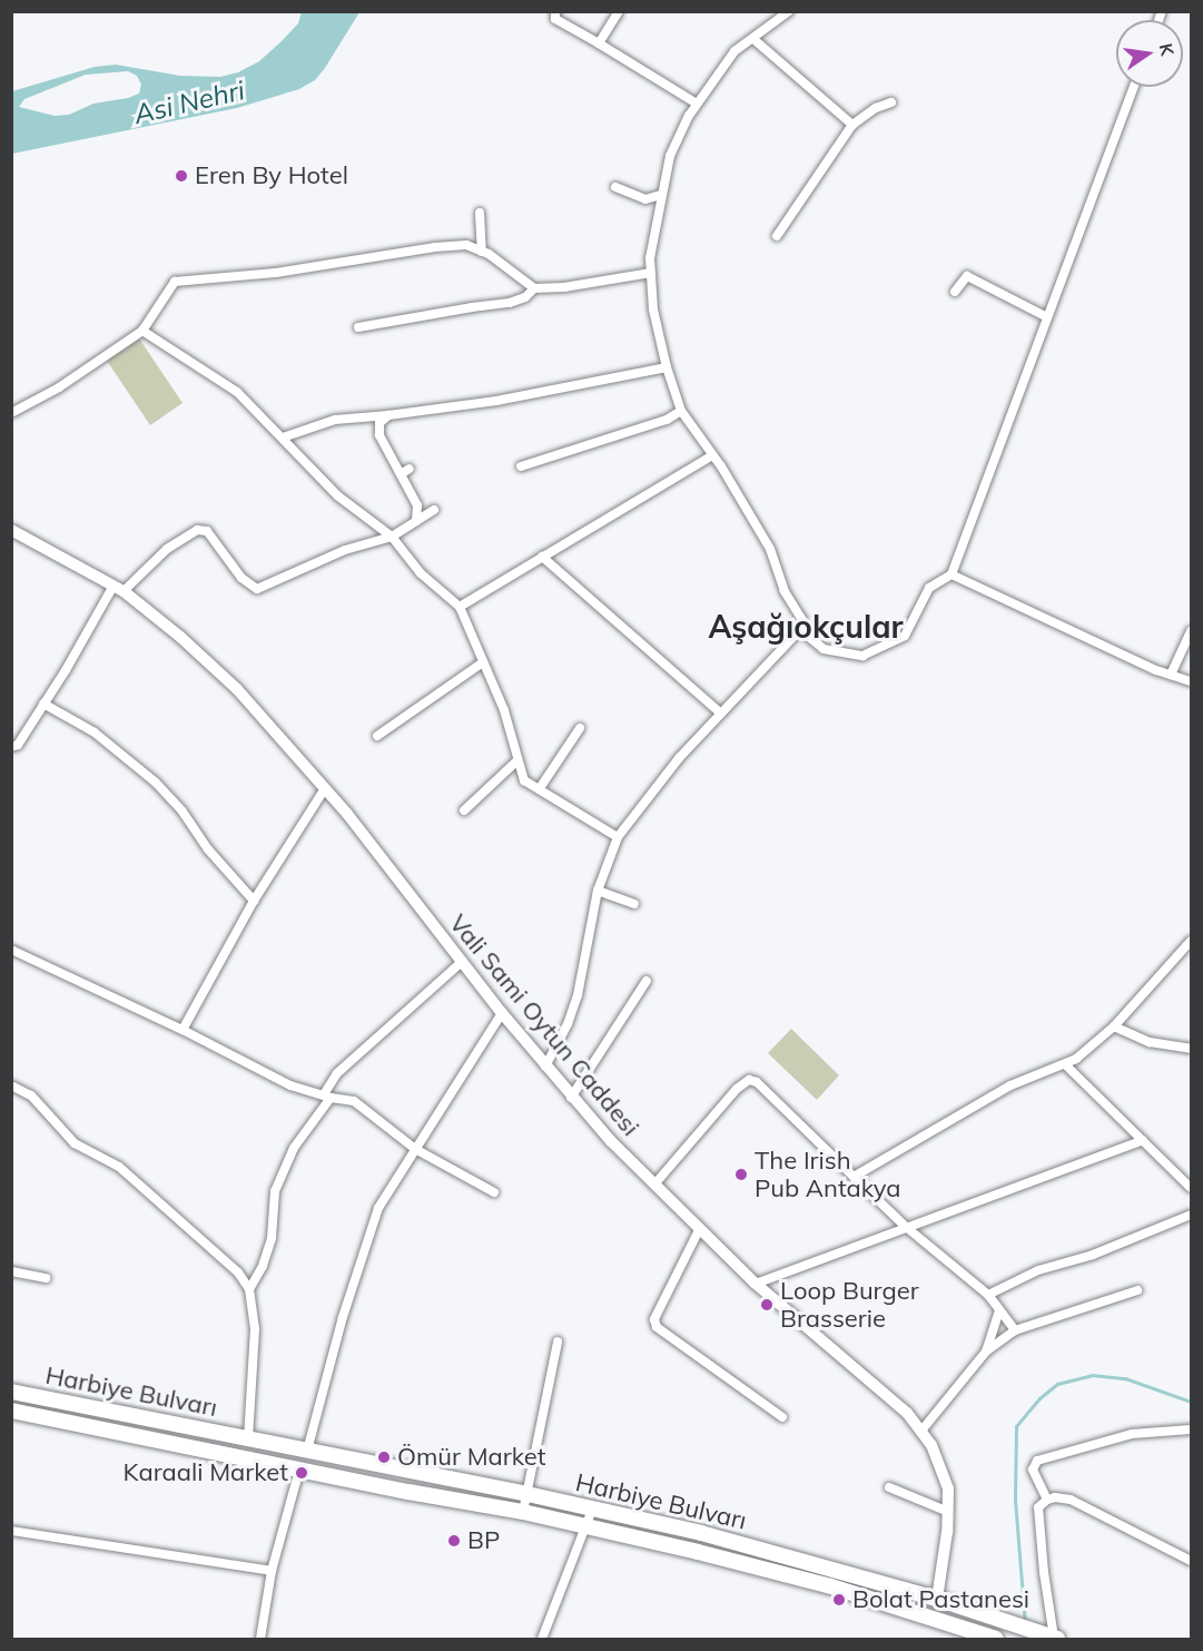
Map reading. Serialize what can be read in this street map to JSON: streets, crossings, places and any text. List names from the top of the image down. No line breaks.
{"streets":{"main road":["Harbiye Bulvarı"],"street":["Vali Sami Oytun Caddesi"]},"crossings":[["Vali Sami Oytun Caddesi","Harbiye Bulvarı"]],"districts":["Aşağıokçular"],"water":["Asi Nehri"],"places":["Eren By Hotel","The Irish Pub Antakya","Loop Burger Brasserie","Ömür Market","Karaali Market","BP","Bolat Pastanesi"],"north":"right"}
